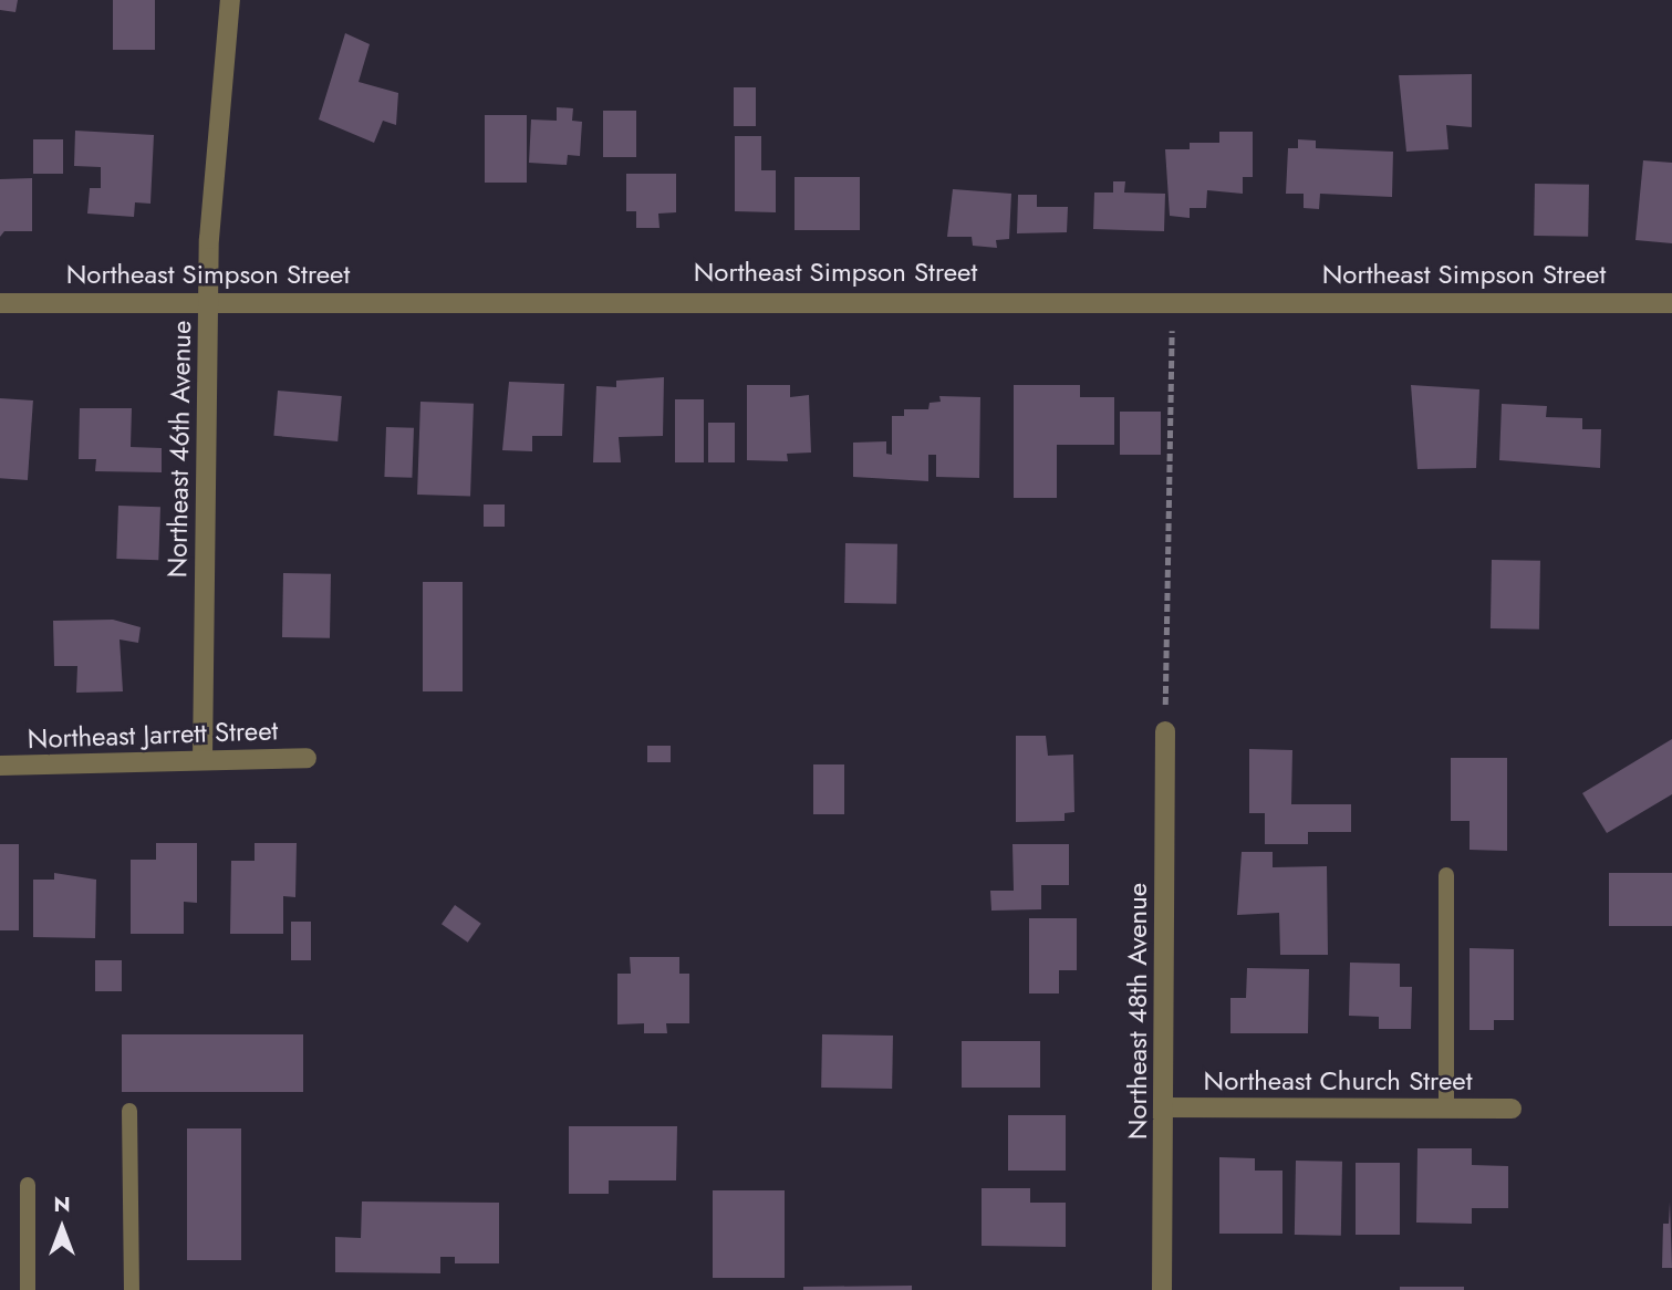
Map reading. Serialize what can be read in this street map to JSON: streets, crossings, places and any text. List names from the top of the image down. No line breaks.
{"streets":{"street":["Northeast Simpson Street","Northeast 46th Avenue","Northeast Jarrett Street","Northeast 48th Avenue","Northeast Church Street"]},"crossings":[["Northeast Simpson Street","Northeast 46th Avenue"],["Northeast 46th Avenue","Northeast Jarrett Street"],["Northeast 48th Avenue","Northeast Church Street"]],"north":"top"}
